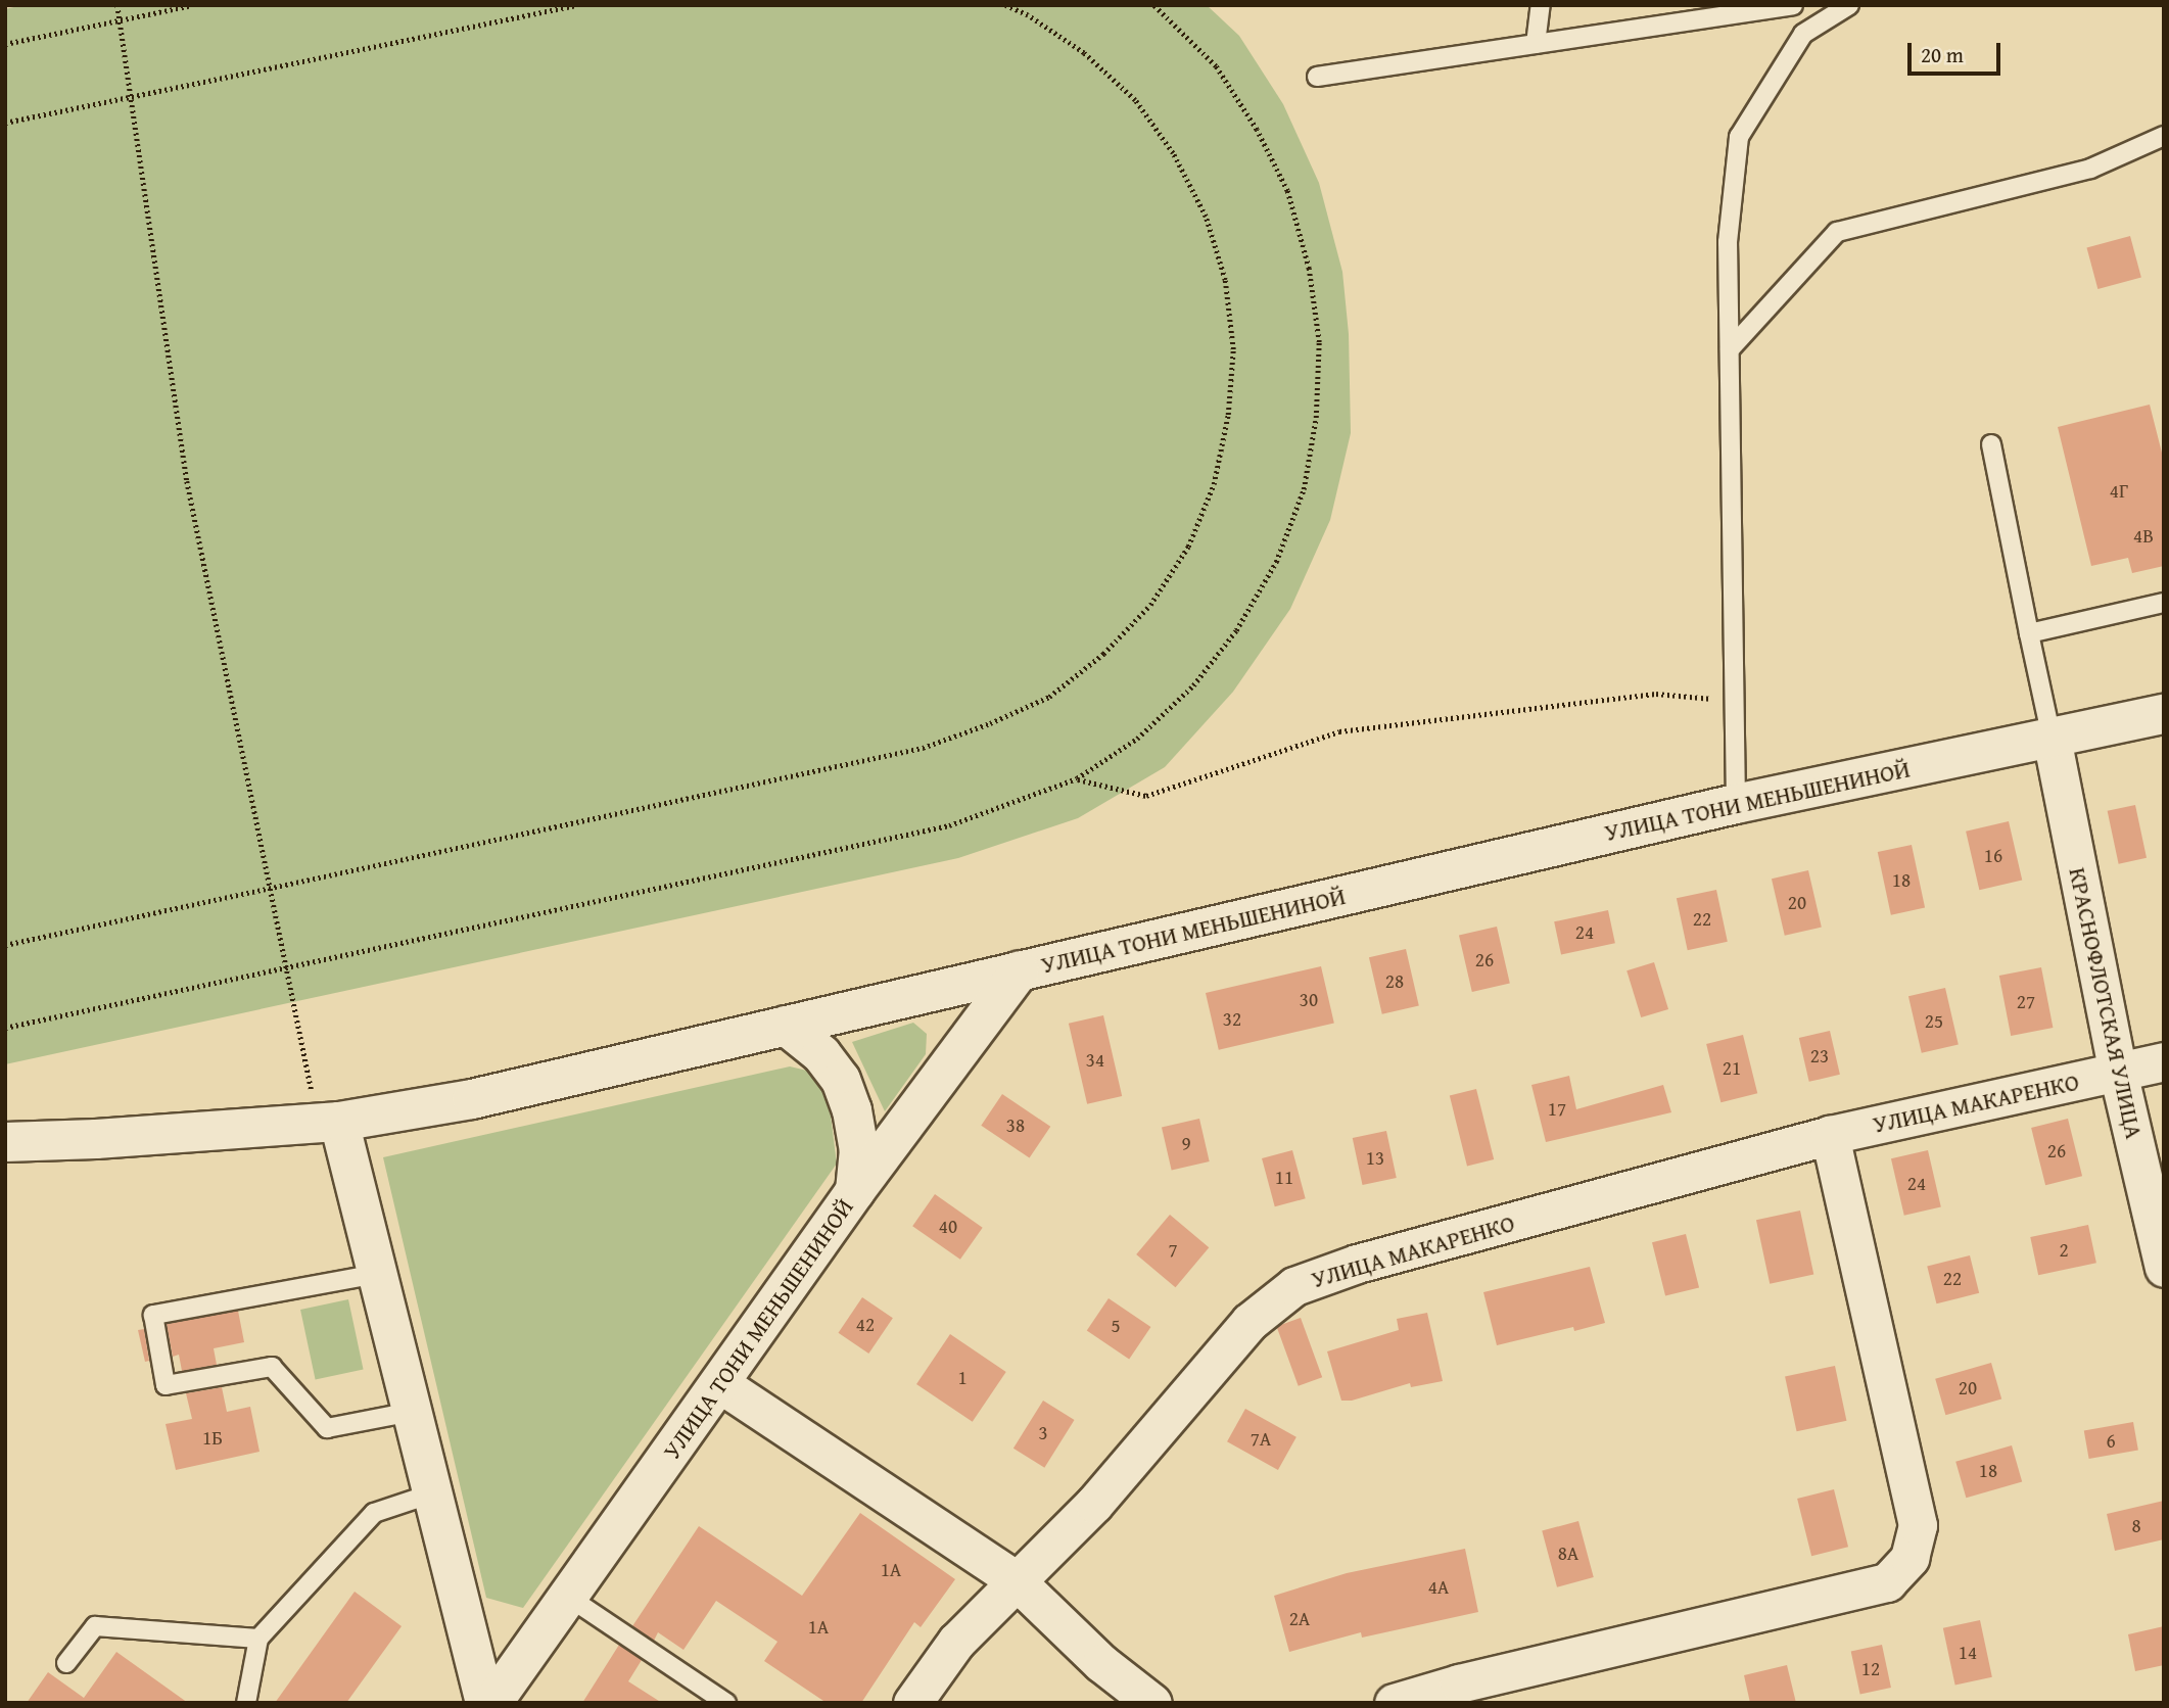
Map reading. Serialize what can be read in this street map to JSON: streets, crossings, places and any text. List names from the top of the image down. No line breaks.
{"streets":{"main road":["УЛИЦА ТОНИ МЕНЬШЕНИНОЙ"],"street":["КРАСНОФЛОТСКАЯ УЛИЦА","УЛИЦА МАКАРЕНКО"]},"crossings":[["УЛИЦА ТОНИ МЕНЬШЕНИНОЙ","КРАСНОФЛОТСКАЯ УЛИЦА"],["КРАСНОФЛОТСКАЯ УЛИЦА","УЛИЦА МАКАРЕНКО"]],"house_numbers":["4Г","4В","16","18","20","22","24","26","28","30","27","32","25","23","34","21","17","38","9","26","13","11","24","40","7","2","22","42","5","1","20","3","1Б","7А","6","18","8","8А","1А","4А","2А","1А","14","12"],"scale_bar":"20 m"}
